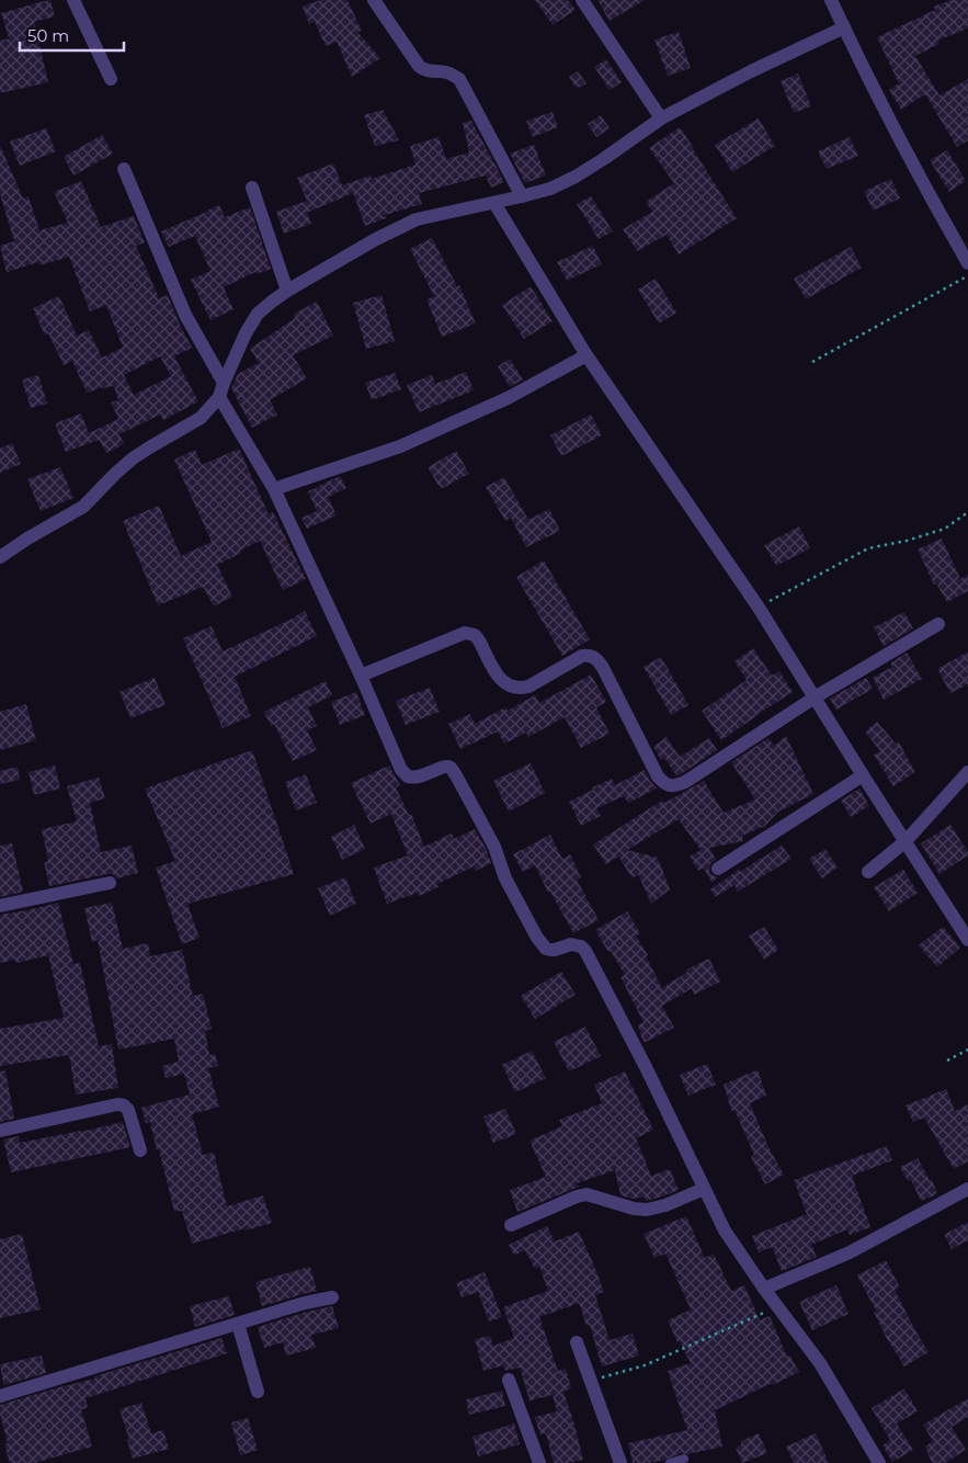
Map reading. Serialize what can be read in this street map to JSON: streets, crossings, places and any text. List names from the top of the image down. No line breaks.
{"scale_bar":"50 m"}
